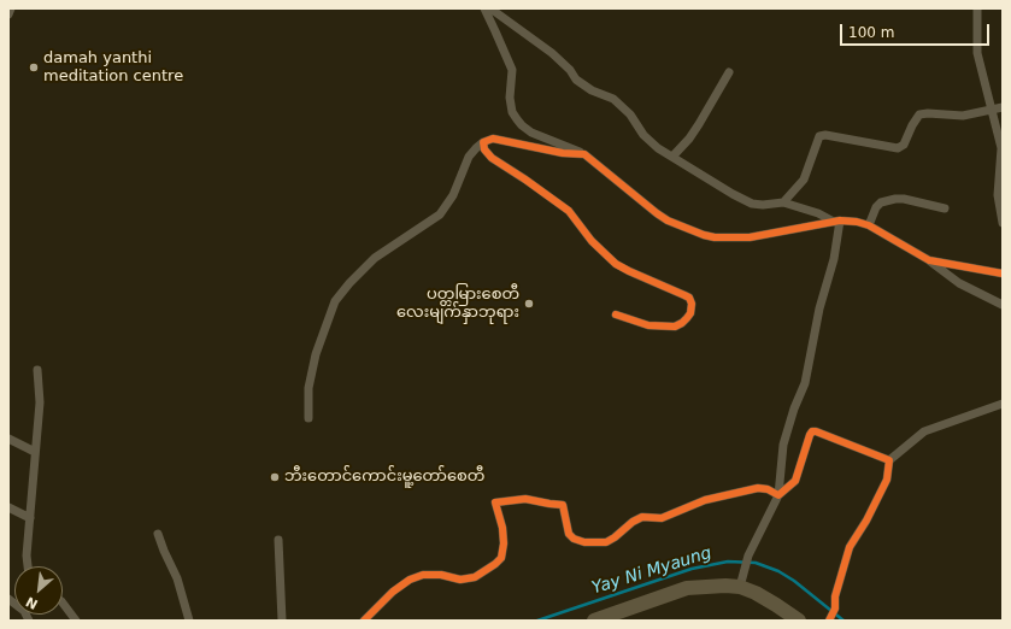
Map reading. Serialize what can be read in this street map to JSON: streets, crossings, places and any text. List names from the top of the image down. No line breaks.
{"water":["Yay Ni Myaung"],"places":["damah yanthi meditation centre","ပတ္တမြား‌စေတီ‌ လေးမျက်နှာဘုရား","ဘီးတောင်ကောင်းမူ့တော်စေတီ"],"scale_bar":"100 m","north":"bottom left"}
